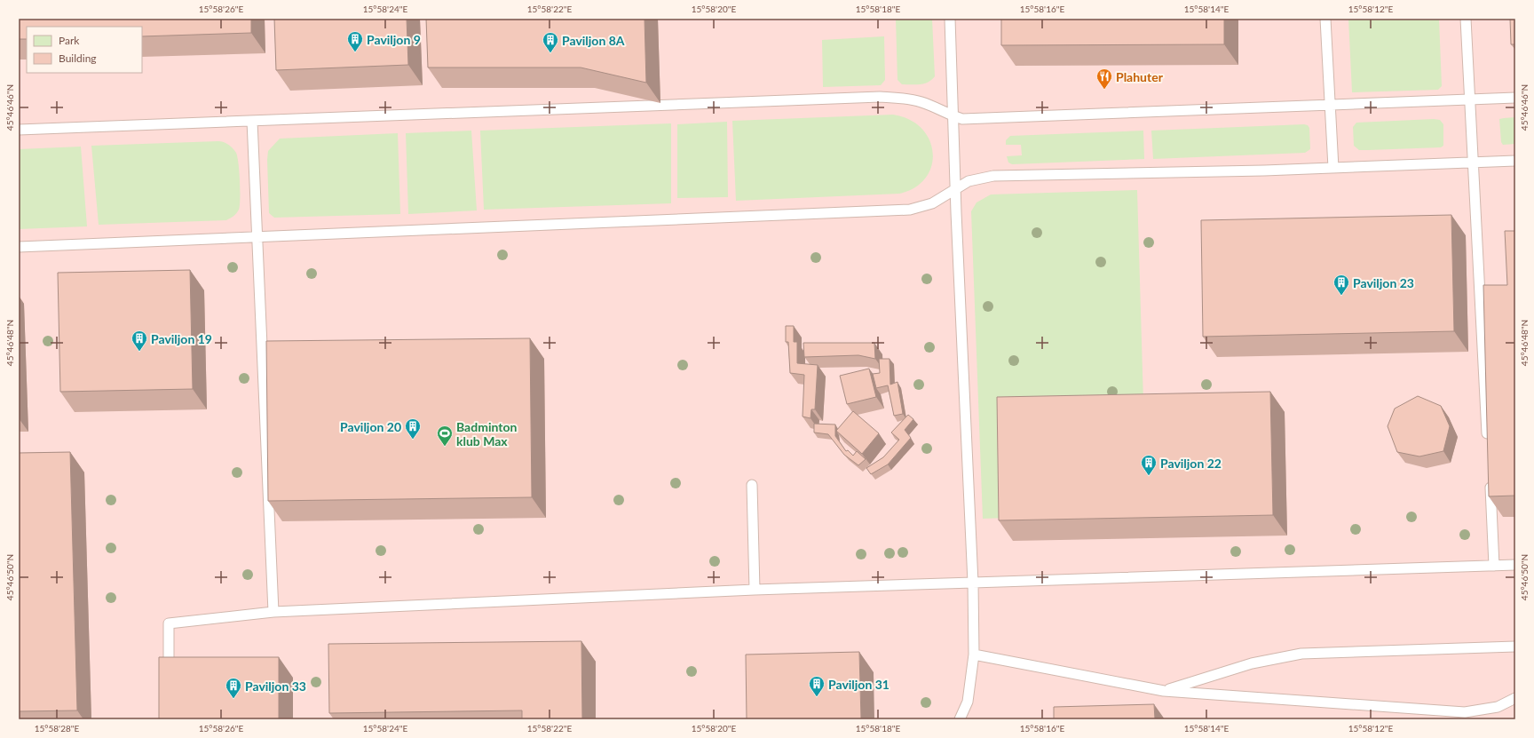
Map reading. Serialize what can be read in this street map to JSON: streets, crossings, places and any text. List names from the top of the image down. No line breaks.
{"places":{"building":["Paviljon 9","Paviljon 8A","Paviljon 23","Paviljon 19","Paviljon 20","Paviljon 22","Paviljon 31","Paviljon 33"],"restaurant":["Plahuter"],"sports":["Badminton klub Max"]},"legend":["Park","Building"],"coordinates":["15°58'26\"E","15°58'24\"E","15°58'22\"E","15°58'20\"E","15°58'18\"E","15°58'16\"E","15°58'14\"E","15°58'12\"E","45°46'46\"N","45°46'48\"N","45°46'50\"N","15°58'28\"E"]}
